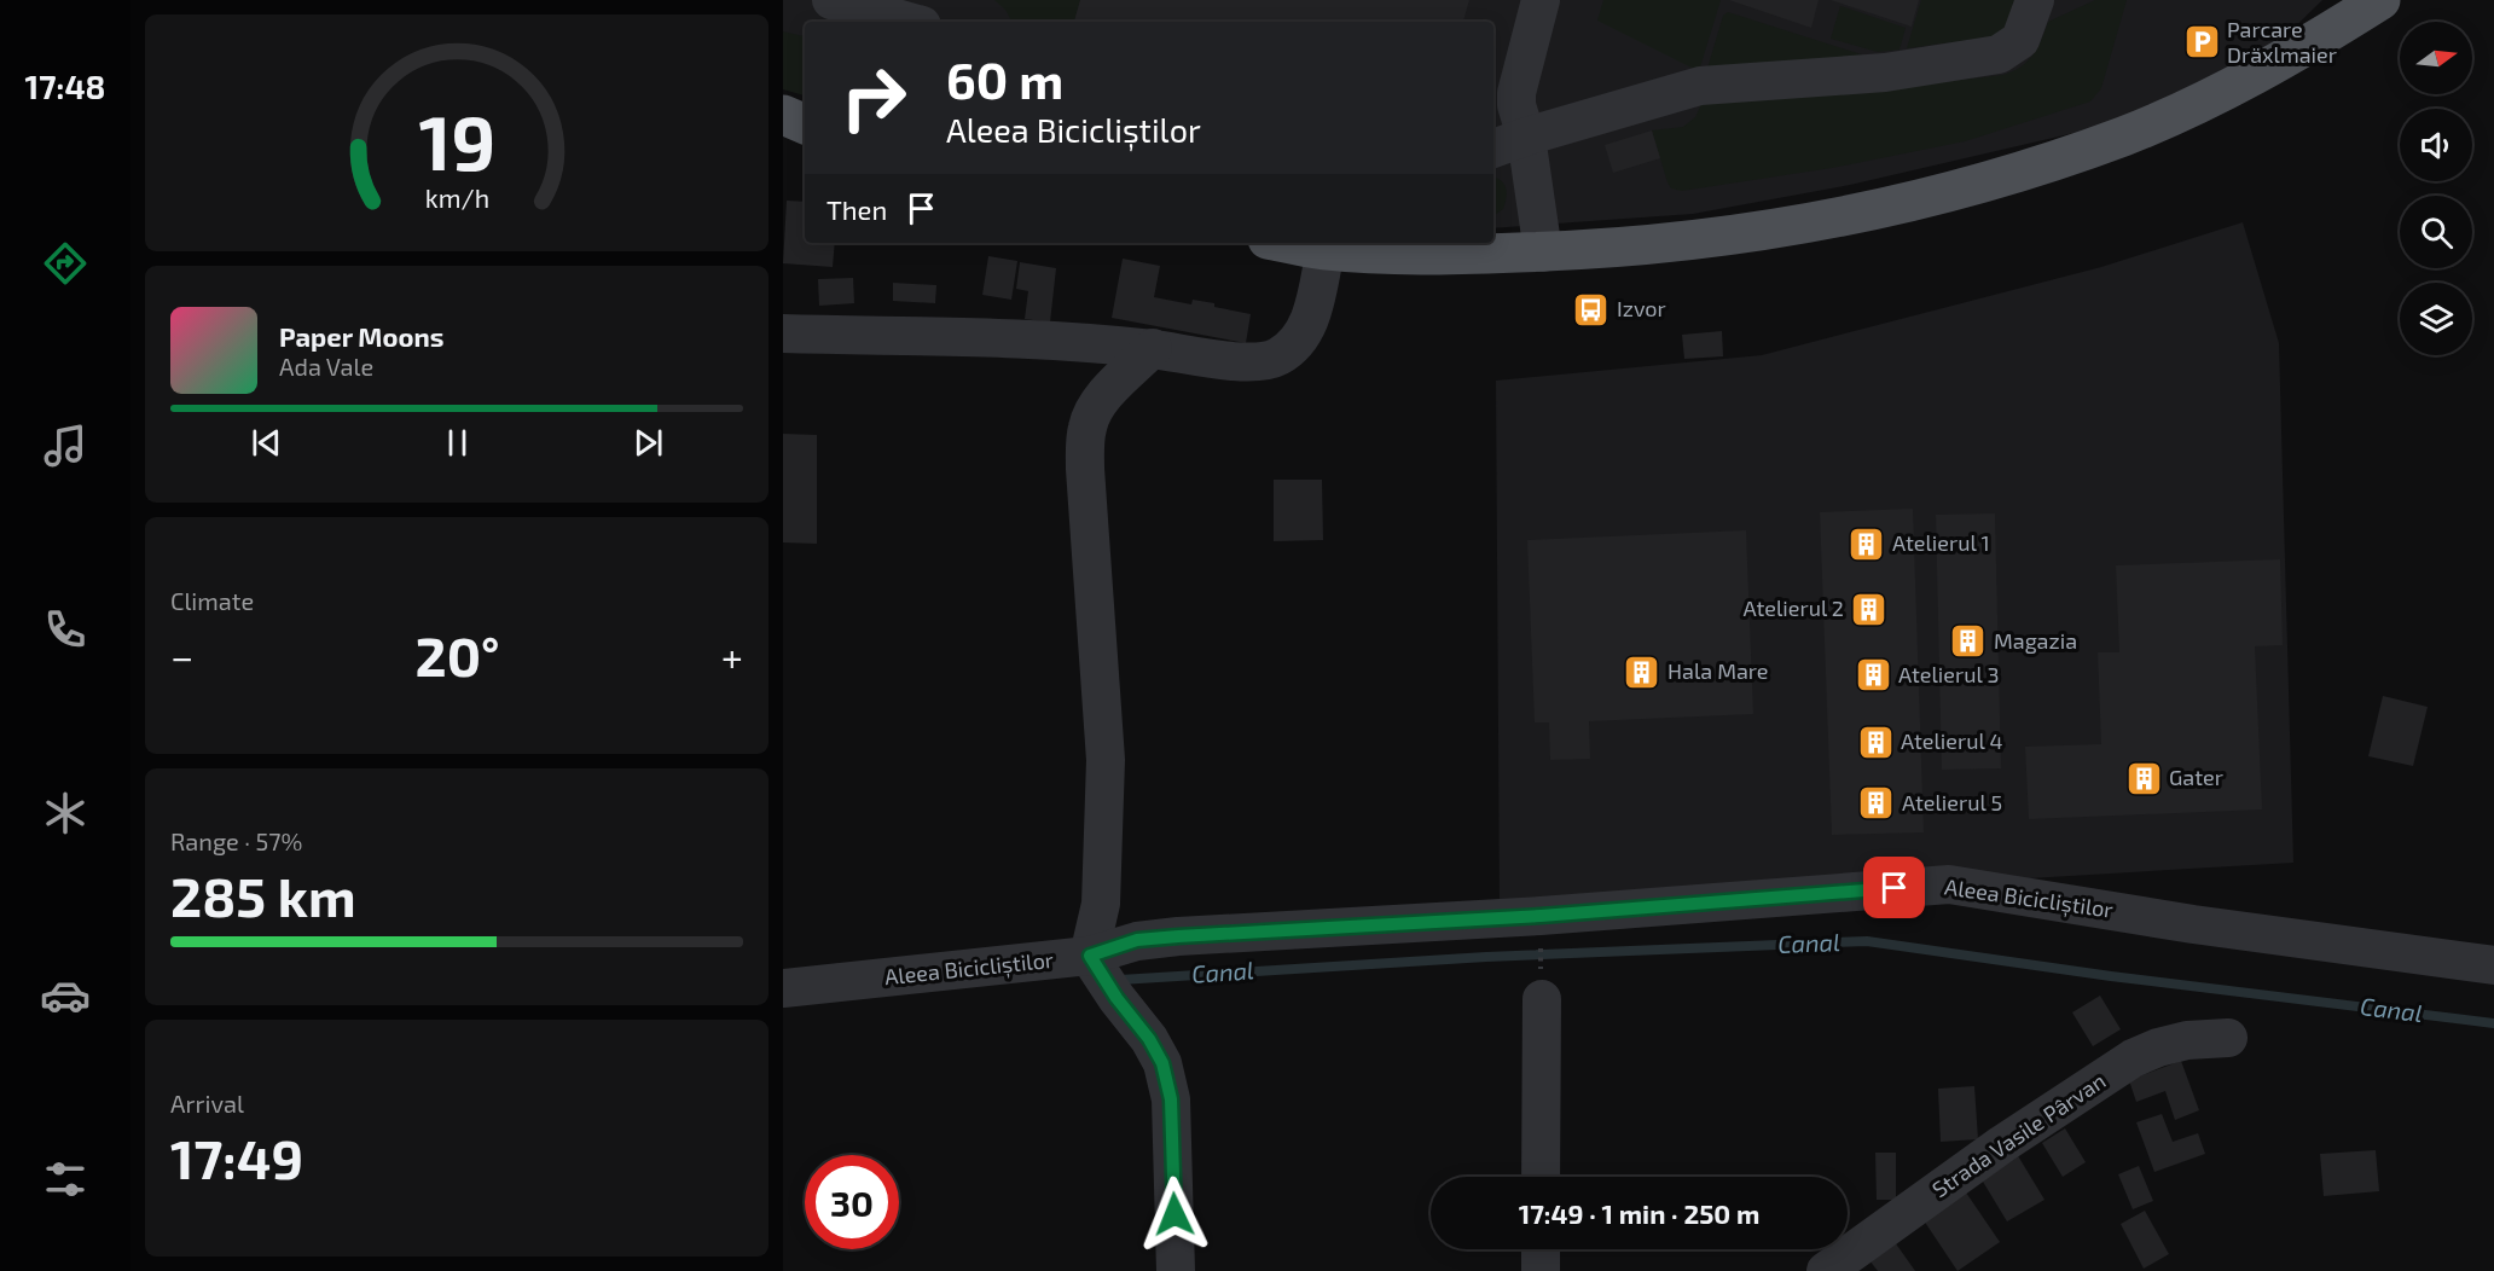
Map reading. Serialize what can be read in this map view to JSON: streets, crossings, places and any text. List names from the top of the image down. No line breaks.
{"streets":{"street":["Aleea Bicicliștilor","Strada Vasile Pârvan"]},"water":["Canal"],"places":{"parking":["Parcare Dräxlmaier"],"bus stop":["Izvor"],"building":["Atelierul 1","Atelierul 2","Magazia","Hala Mare","Atelierul 3","Atelierul 4","Gater","Atelierul 5"]},"north":"right","page":{"tabs":"17:48","turn":["60 m","Aleea Bicicliștilor"],"then":"Then","song":["Paper Moons","Ada Vale"],"tile":["Climate",["Range · 57%","285 km"],["Arrival","17:49"]],"heat":["−","20°","+"],"limit":"30","trip":"17:49 · 1 min · 250 m","gauge":["19","km/h"]}}
